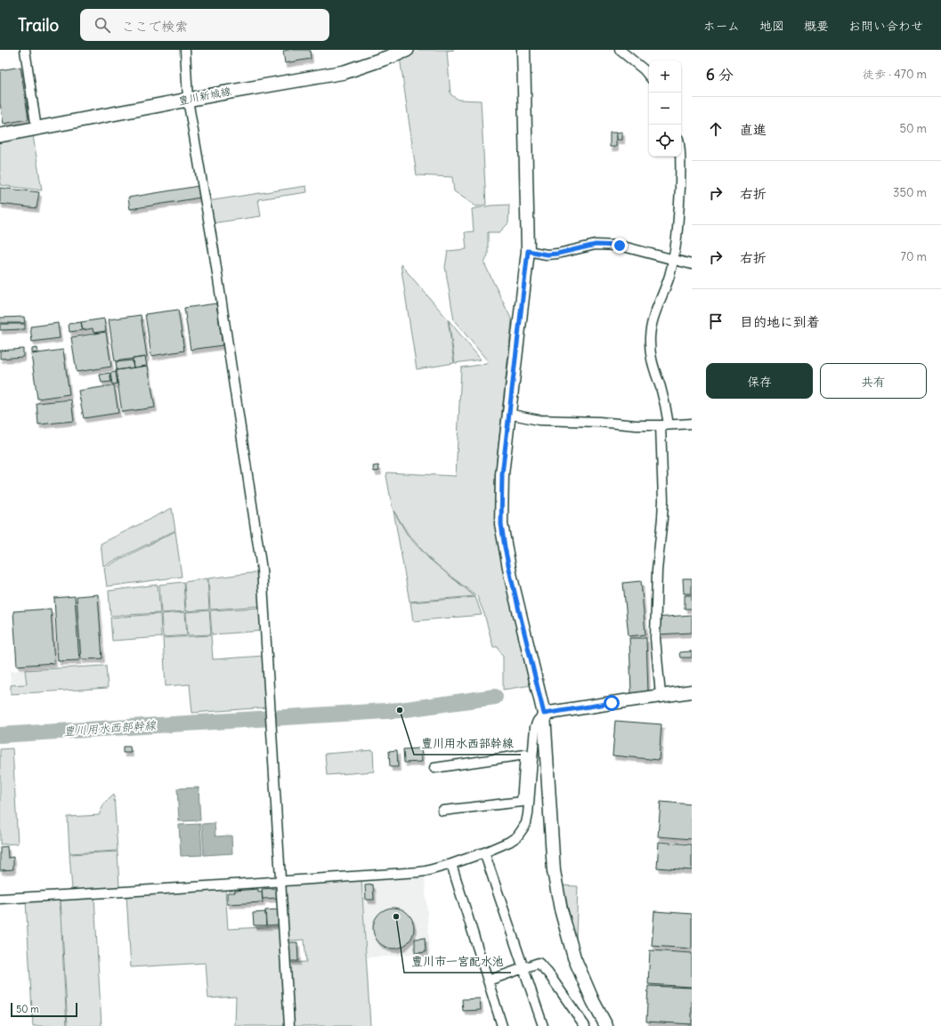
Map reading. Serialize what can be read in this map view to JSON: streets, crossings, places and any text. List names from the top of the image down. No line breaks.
{"streets":{"main road":["豊川新城線"]},"water":["豊川用水西部幹線"],"places":["豊川用水西部幹線","豊川市一宮配水池"],"scale_bar":"50 m","page":{"header":"Trailo","search":"ここで検索","nav":["ホーム","地図","概要","お問い合わせ"],"heading":["6 分","徒歩 · 470 m"],"map_buttons":["+","−"],"list":[["直進","50 m"],["右折","350 m"],["右折","70 m"],"目的地に到着"],"buttons":["保存","共有"],"scale":"50 m"}}
